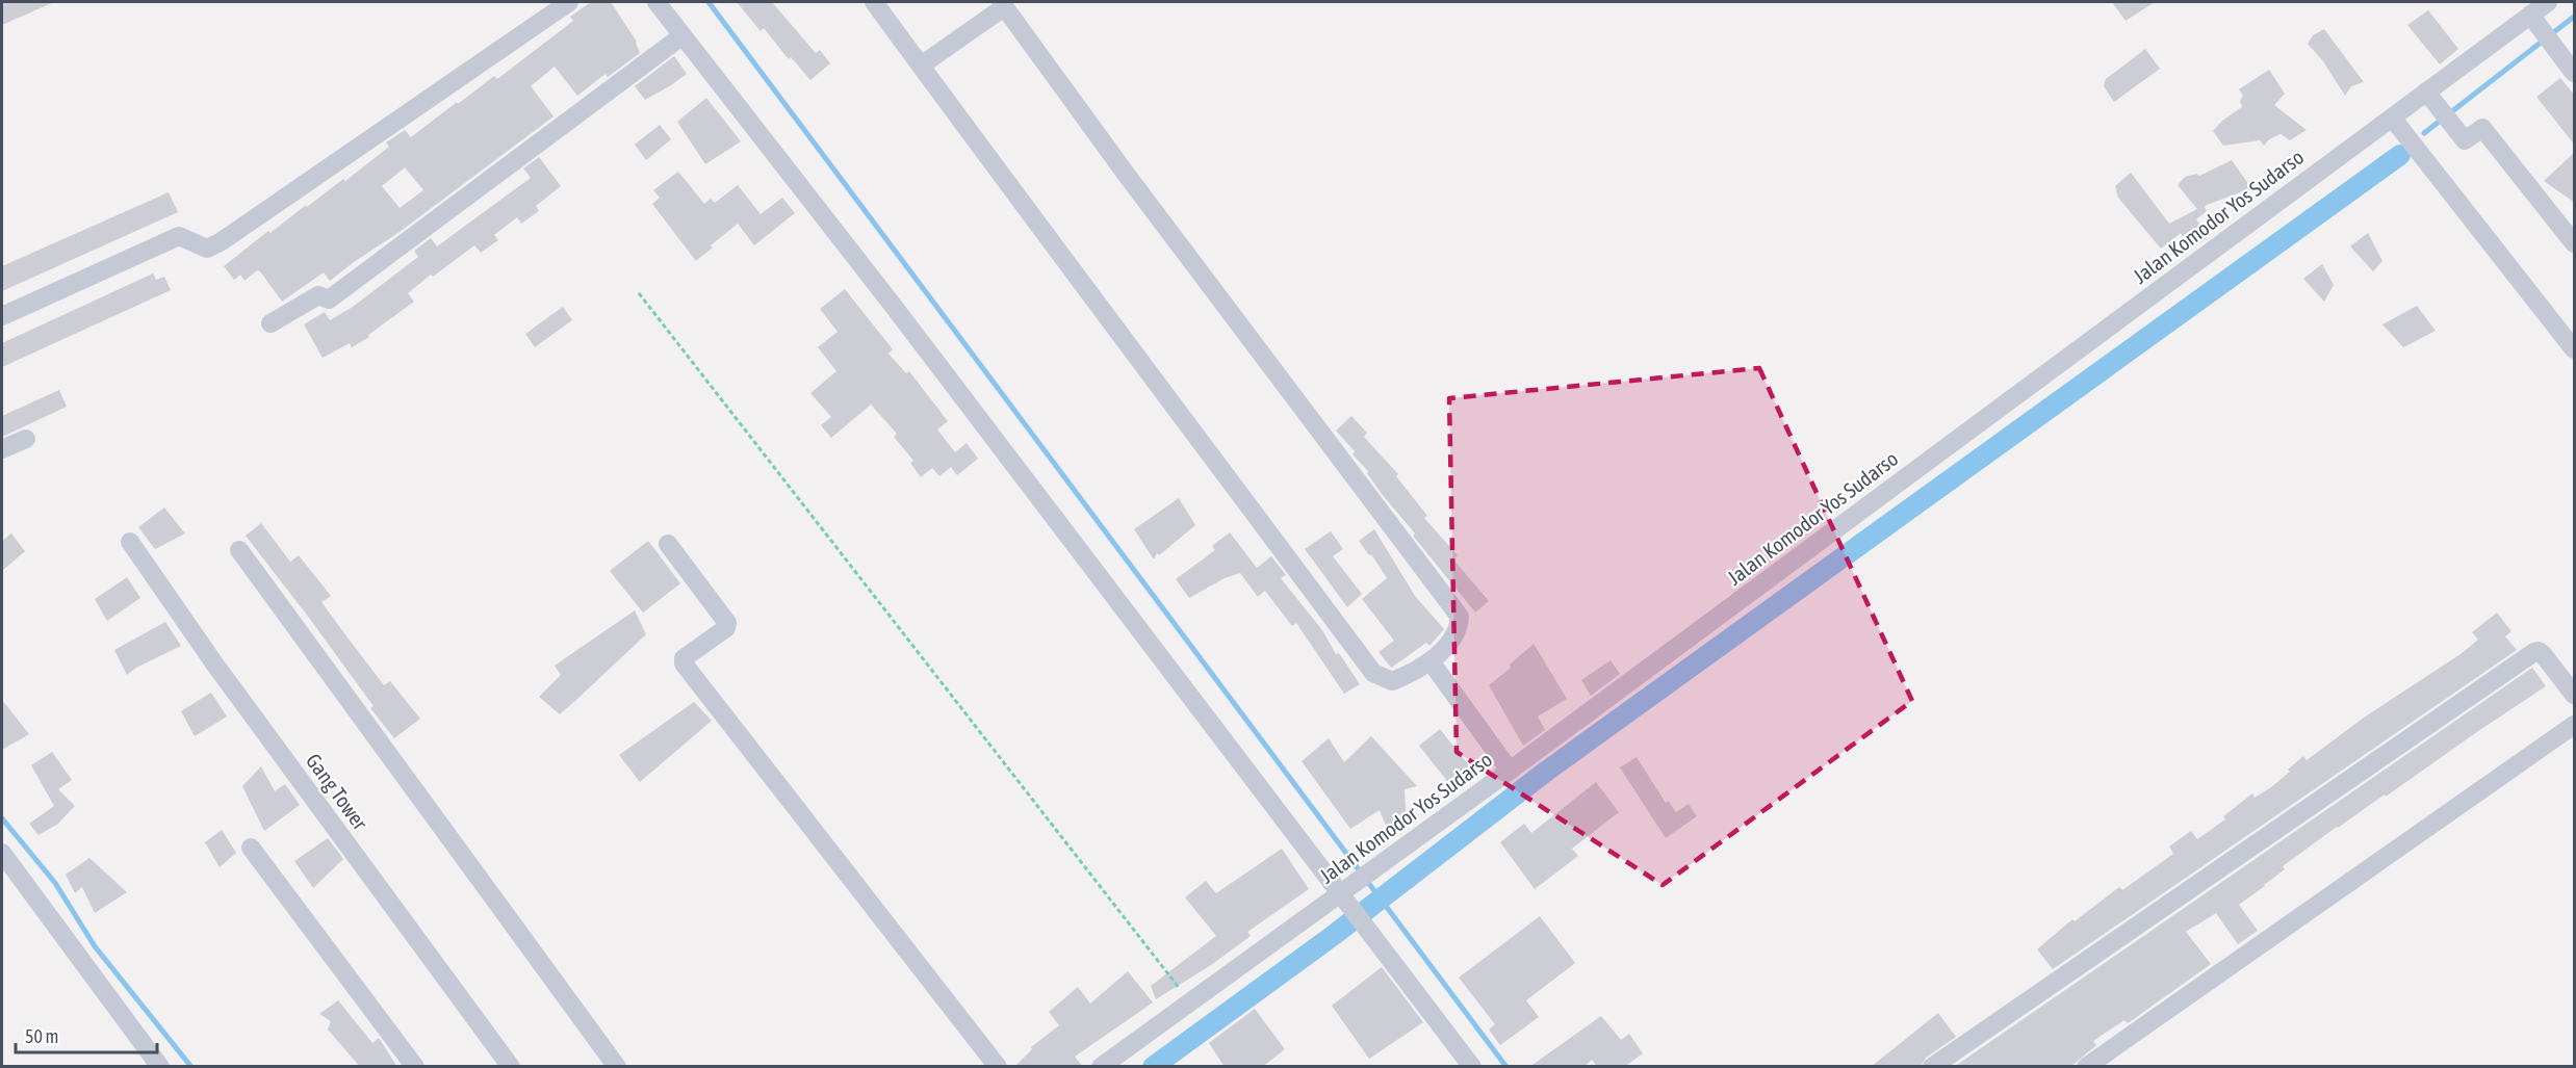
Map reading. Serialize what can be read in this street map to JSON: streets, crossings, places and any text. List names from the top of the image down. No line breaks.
{"streets":{"street":["Jalan Komodor Yos Sudarso","Gang Tower"]},"scale_bar":"50 m"}
